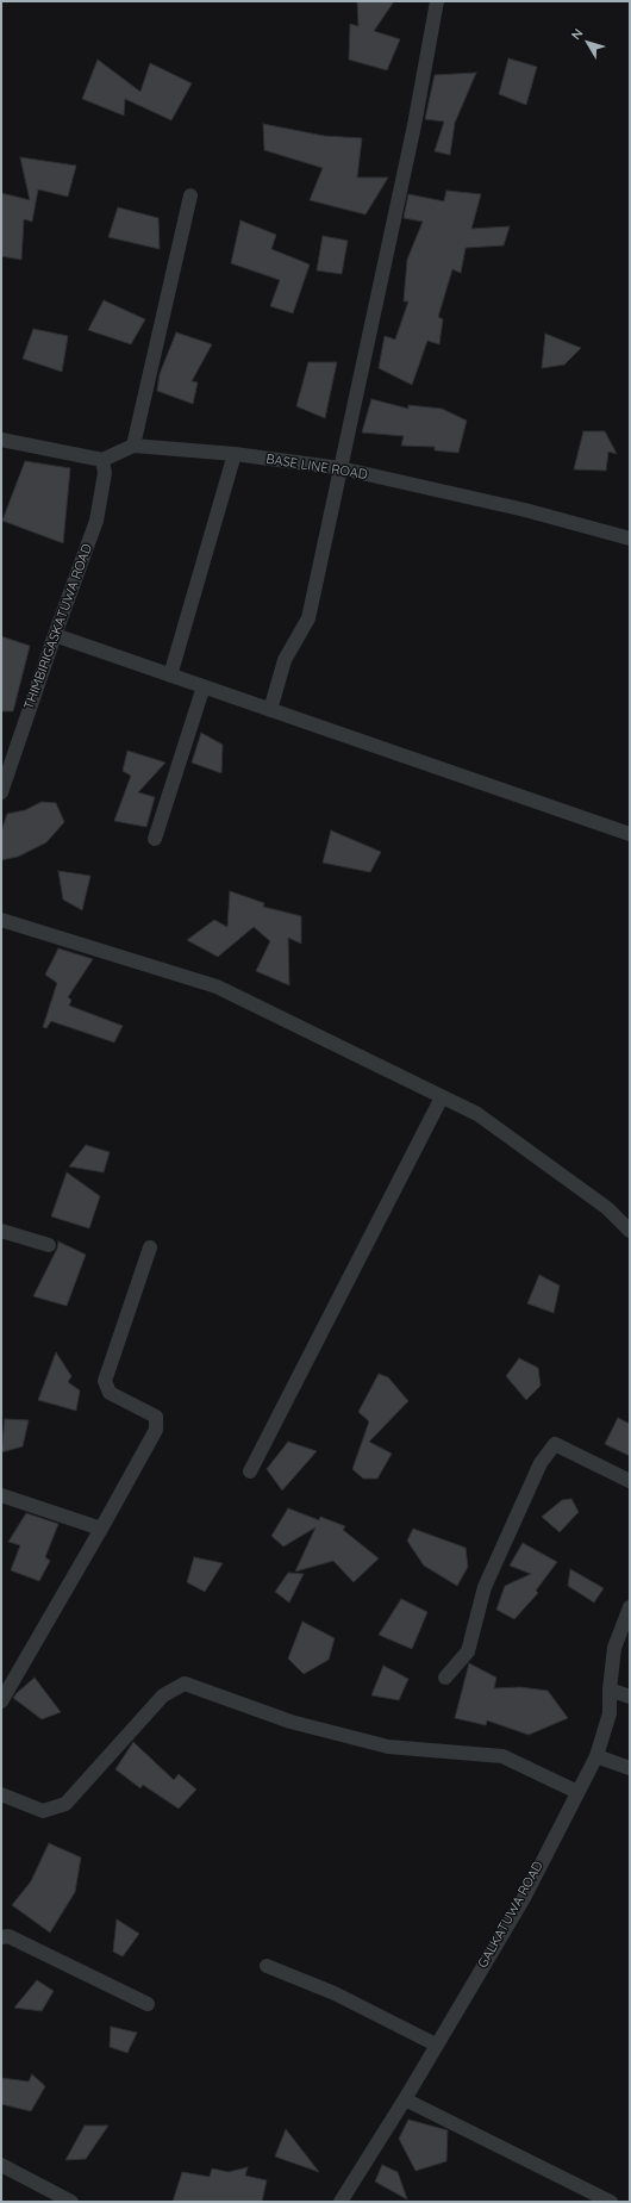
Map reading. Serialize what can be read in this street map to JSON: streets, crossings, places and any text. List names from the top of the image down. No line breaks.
{"streets":{"street":["BASE LINE ROAD","THIMBIRIGASKATUWA ROAD","GALKATUWA ROAD"]},"crossings":[["BASE LINE ROAD","THIMBIRIGASKATUWA ROAD"]],"north":"top left"}
